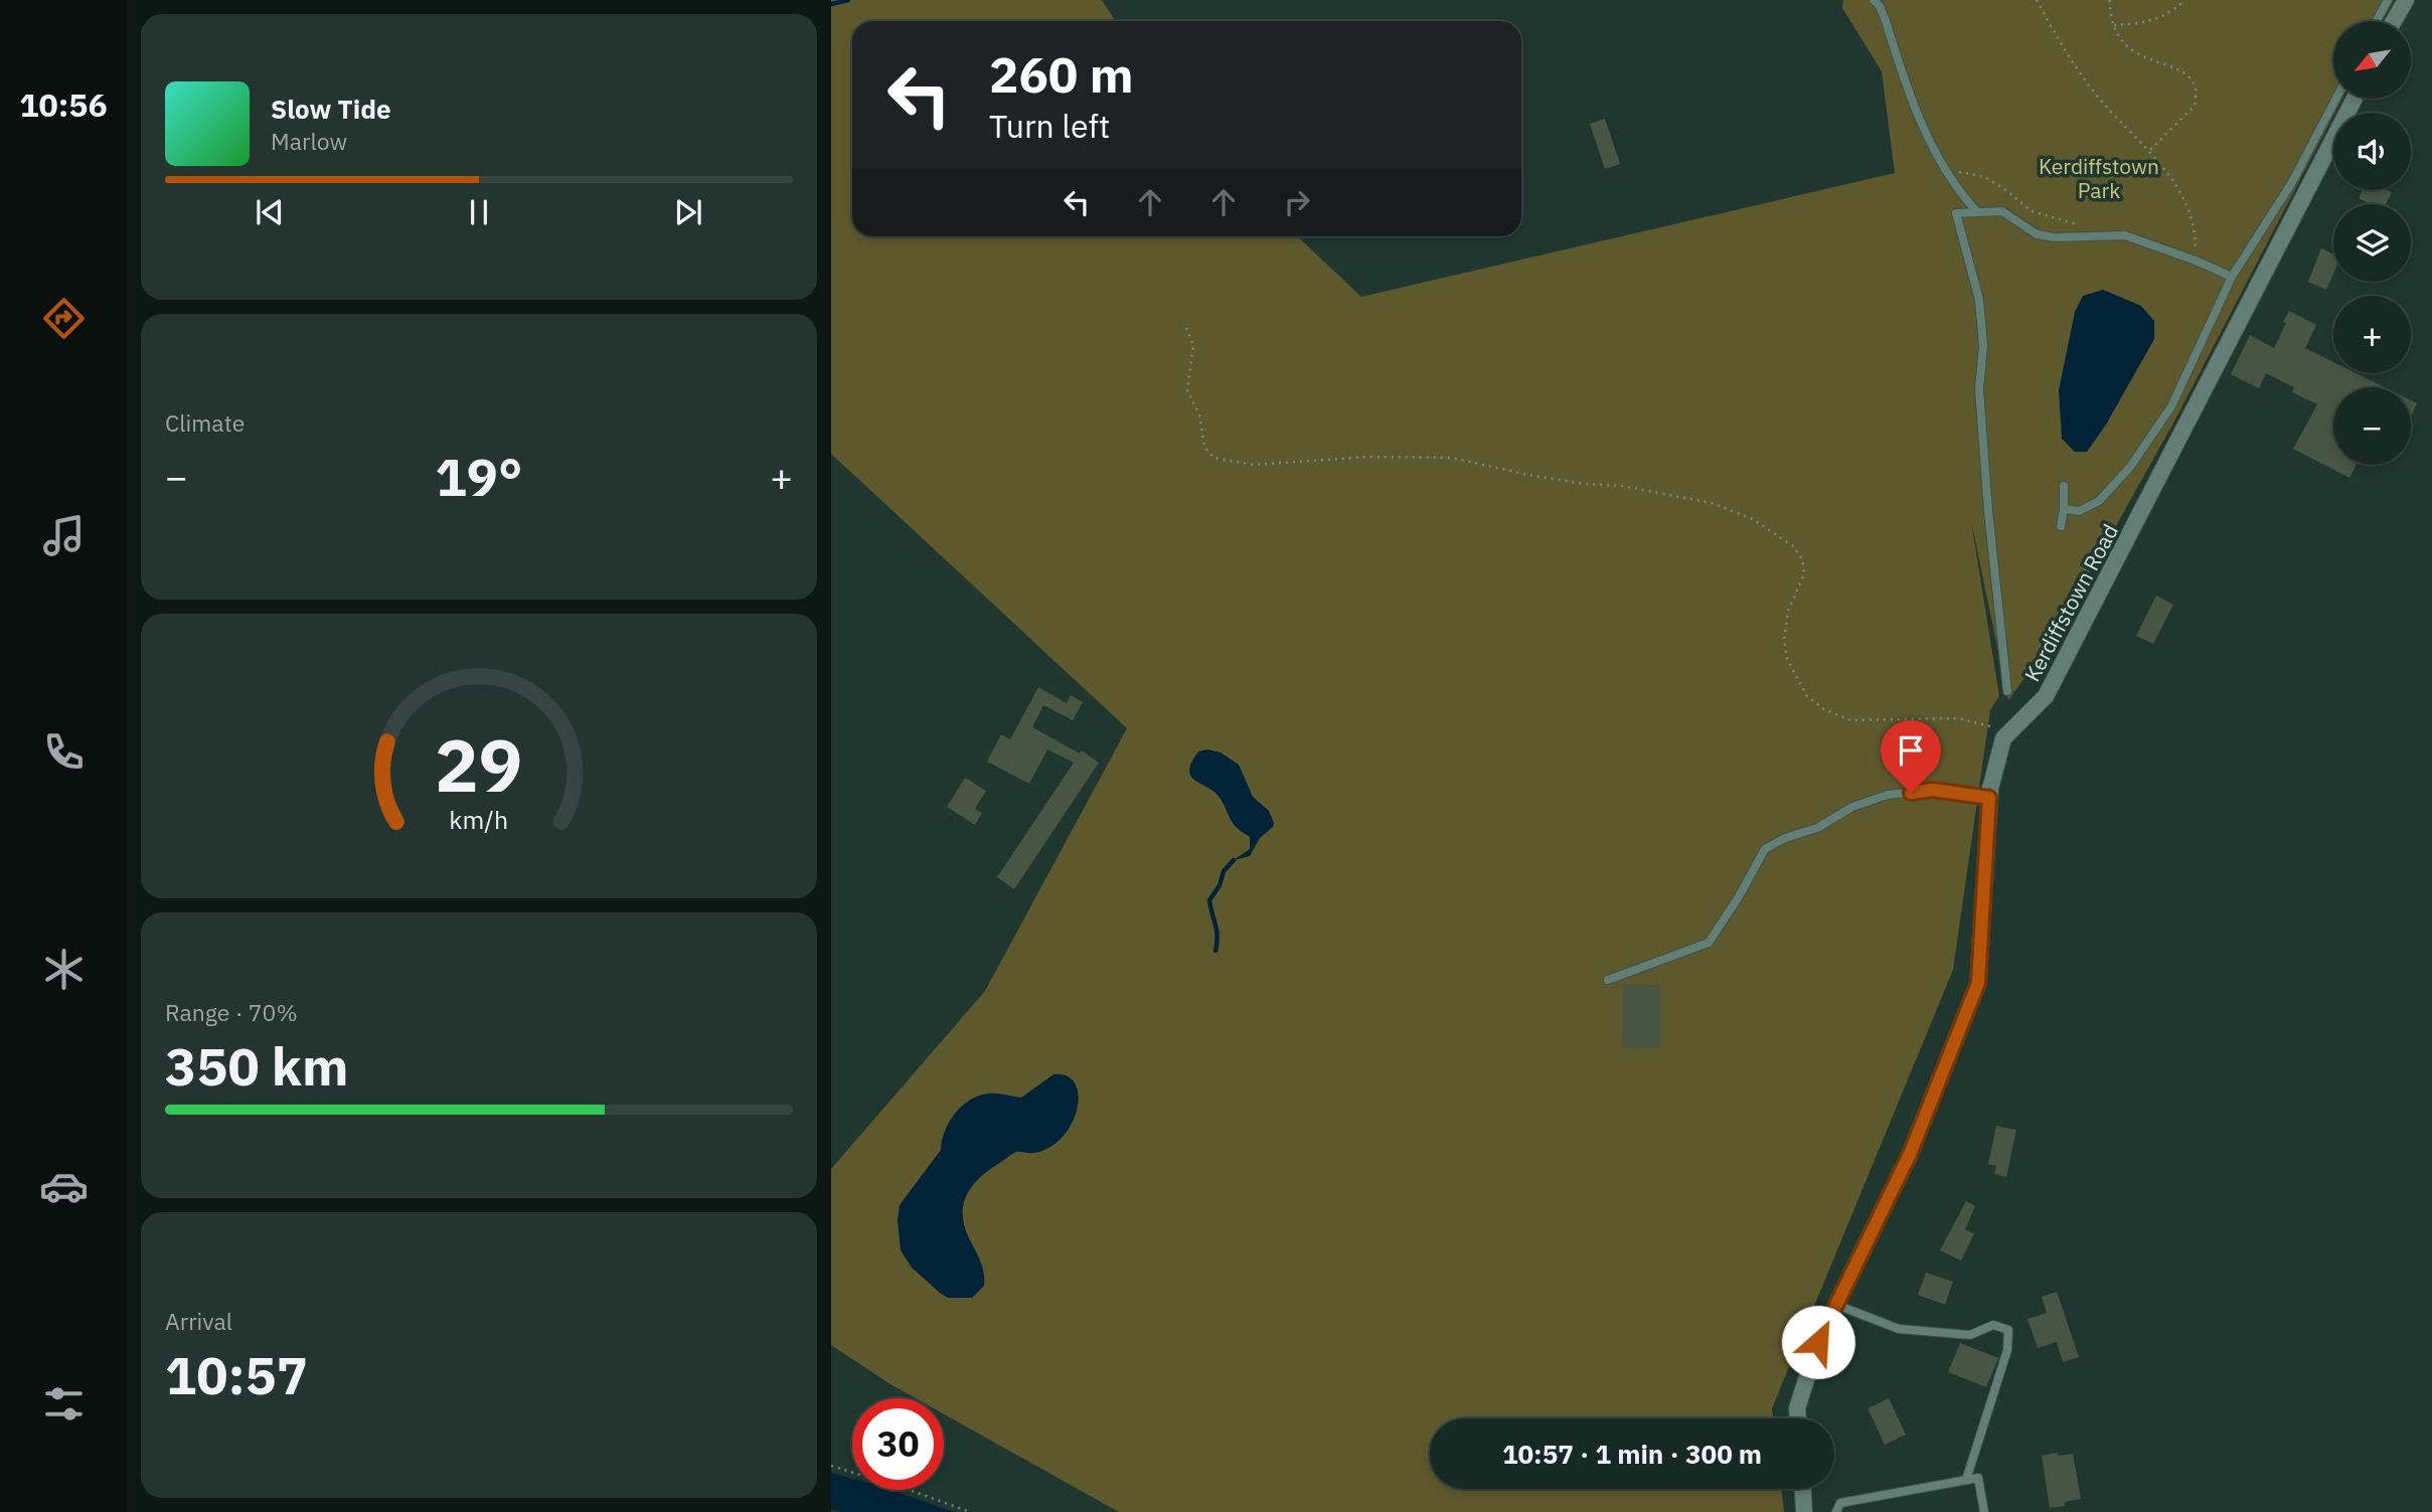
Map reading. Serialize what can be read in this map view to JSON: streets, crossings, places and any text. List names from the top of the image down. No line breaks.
{"streets":{"street":["Kerdiffstown Road"]},"parks":["Kerdiffstown Park"],"north":"bottom left","page":{"tabs":"10:56","map_buttons":["+","−"],"turn":["260 m","Turn left"],"song":["Slow Tide","Marlow"],"tile":["Climate",["Range · 70%","350 km"],["Arrival","10:57"]],"heat":["−","19°","+"],"limit":"30","trip":"10:57 · 1 min · 300 m","gauge":["29","km/h"]}}
